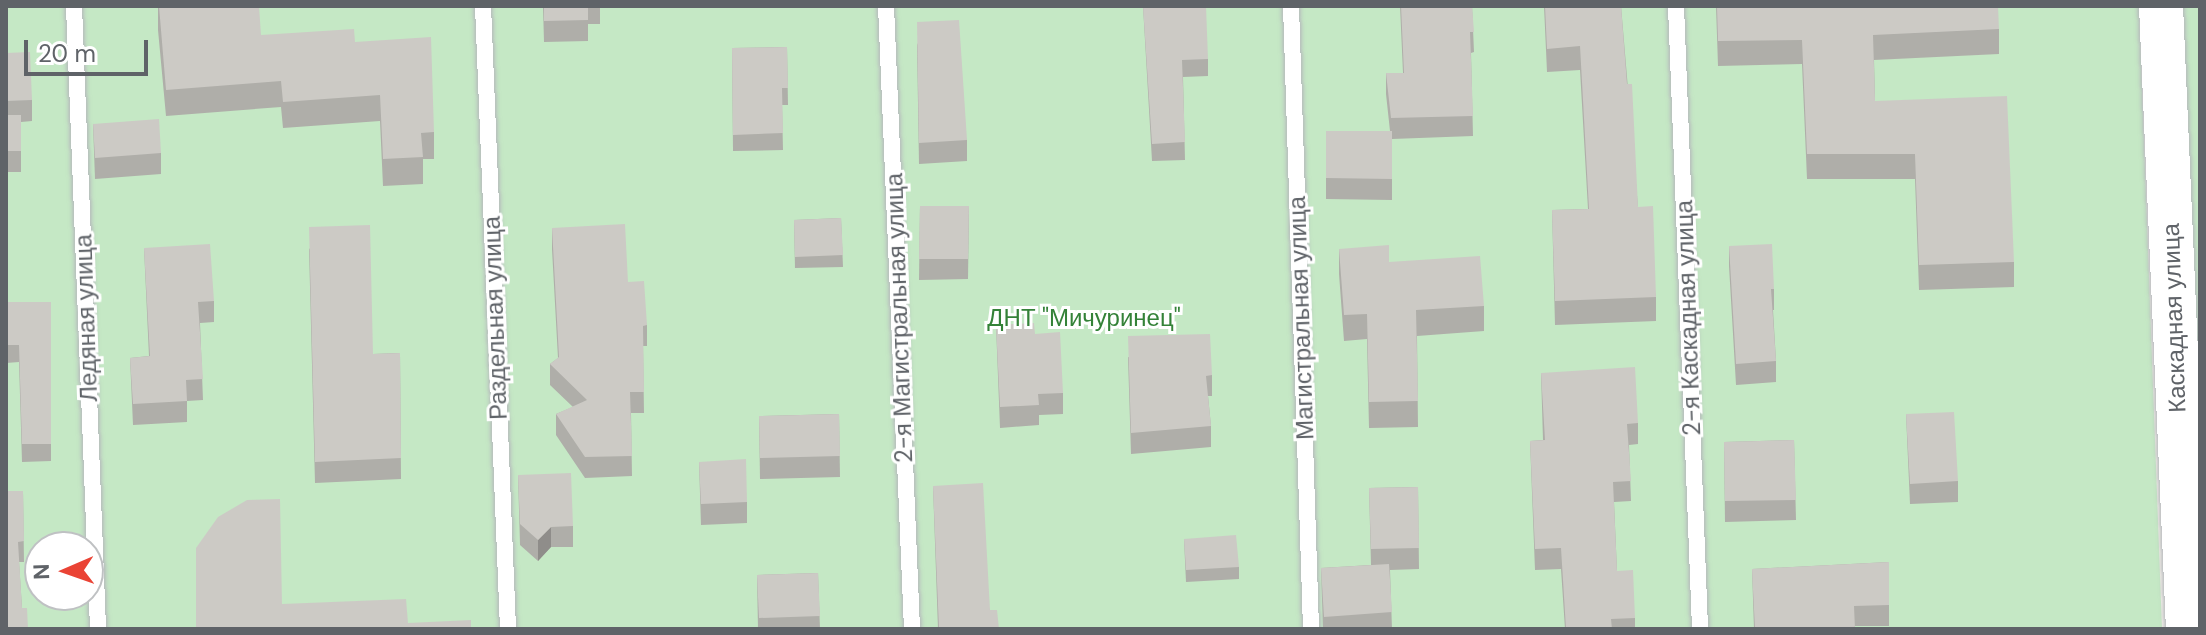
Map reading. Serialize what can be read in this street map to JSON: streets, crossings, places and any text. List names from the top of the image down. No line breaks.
{"streets":{"street":["Каскадная улица"],"lane":["Ледяная улица","Раздельная улица","2-я Магистральная улица","Магистральная улица","2-я Каскадная улица"]},"parks":["ДНТ \"Мичуринец\""],"scale_bar":"20 m","north":"left"}
